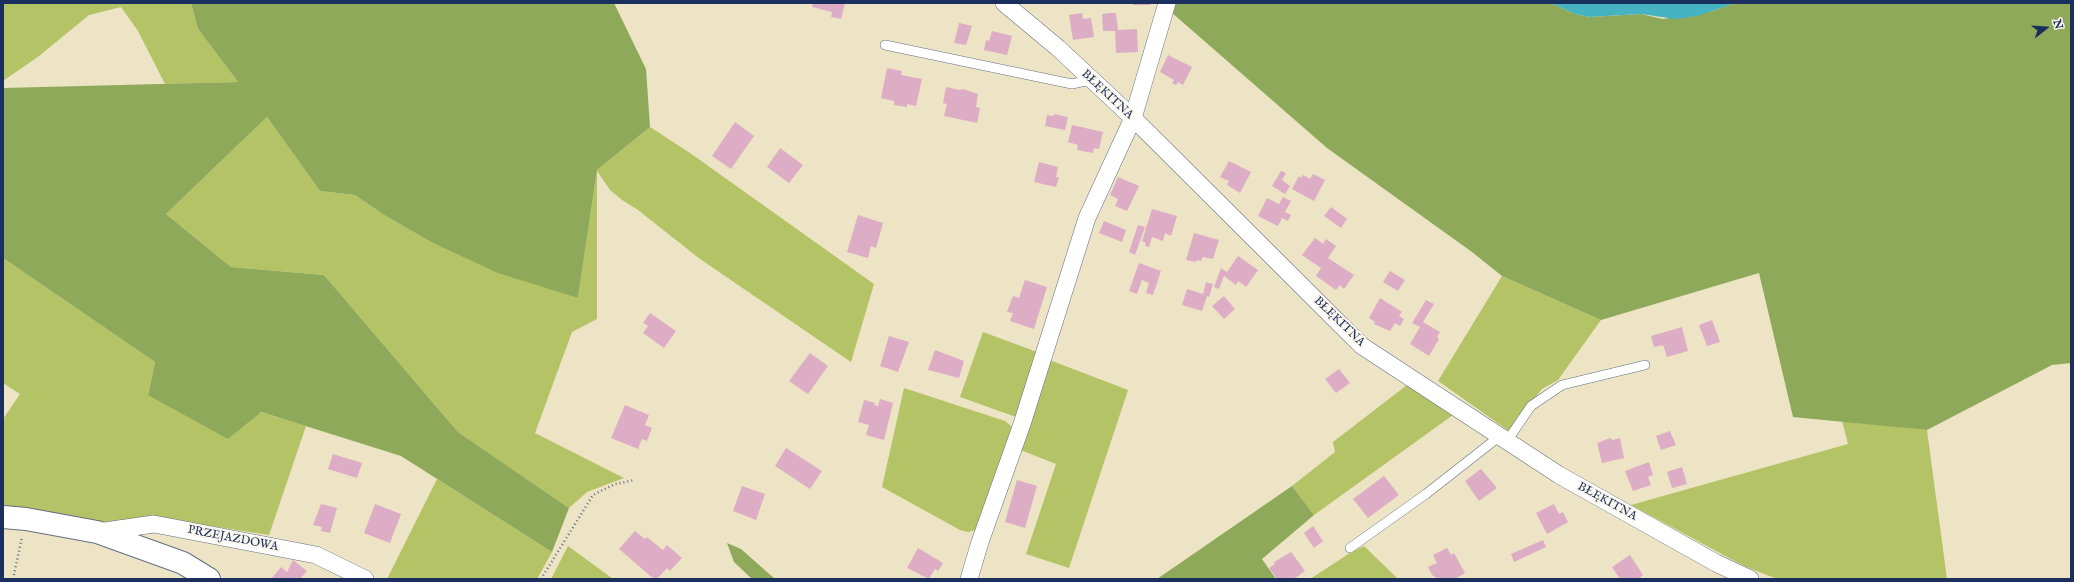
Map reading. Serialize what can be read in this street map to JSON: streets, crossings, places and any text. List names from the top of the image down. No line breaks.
{"streets":{"street":["BŁĘKITNA","PRZEJAZDOWA"]},"north":"right"}
